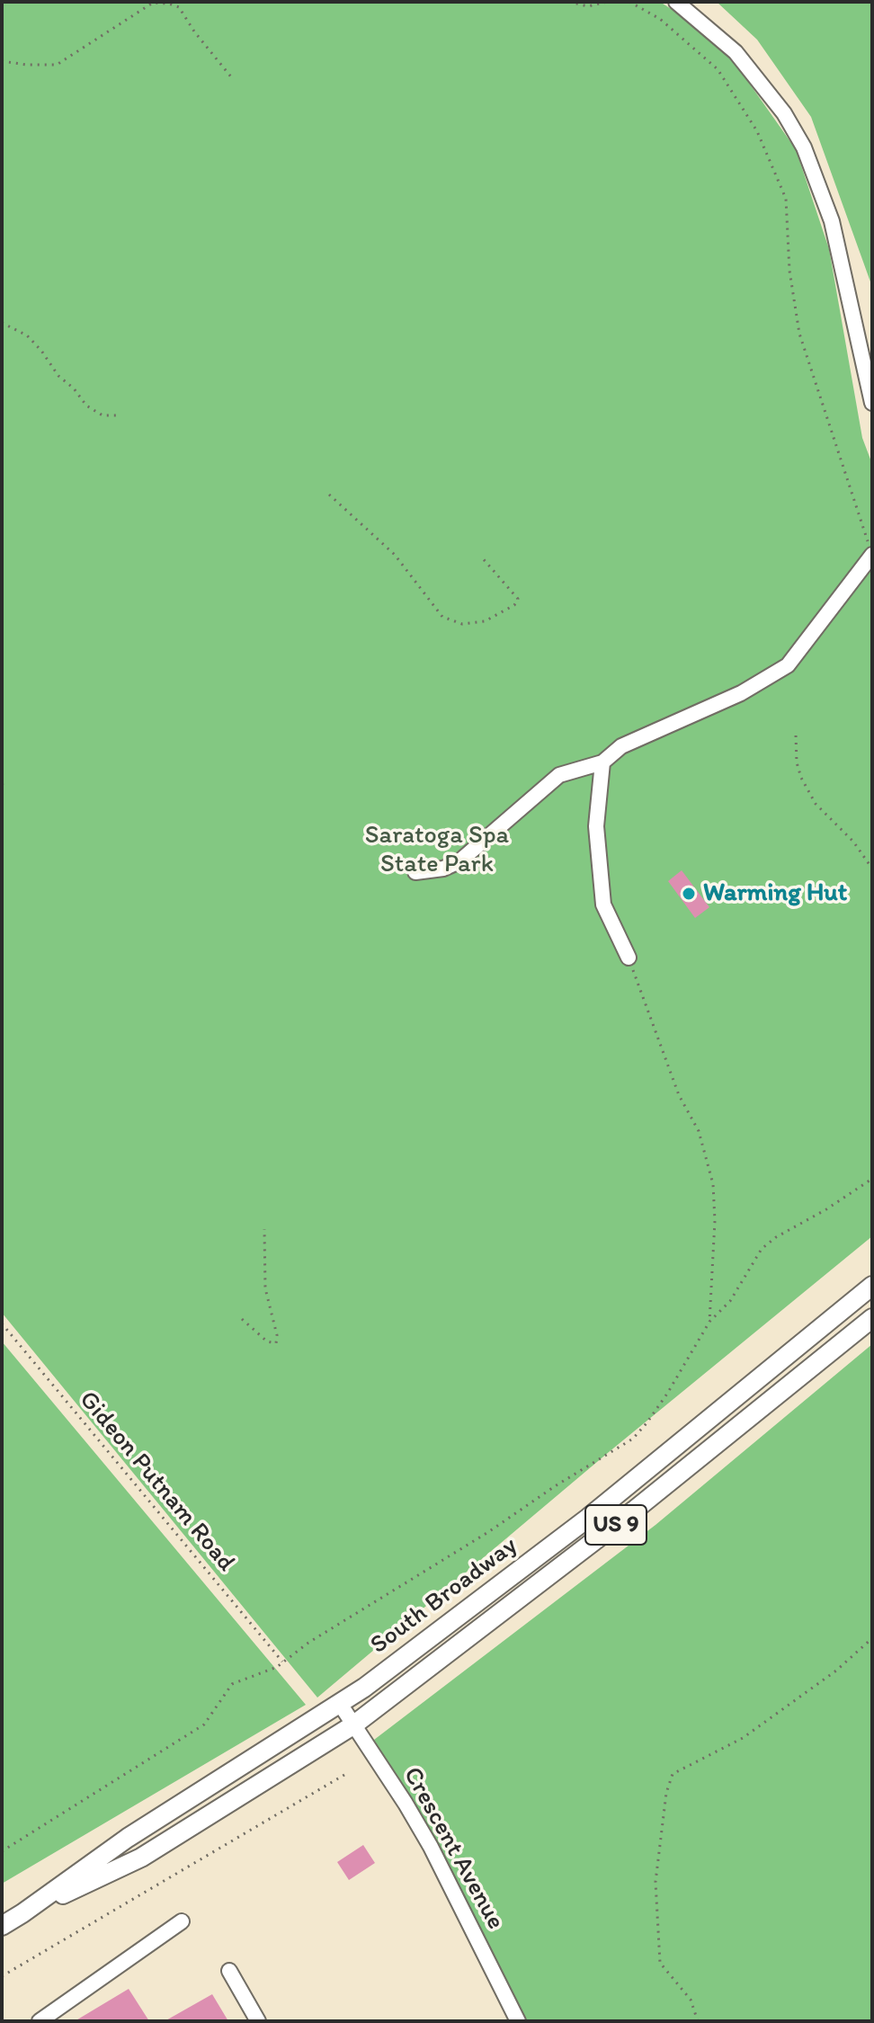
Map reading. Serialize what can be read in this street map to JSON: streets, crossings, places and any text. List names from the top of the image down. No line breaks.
{"streets":{"main road":["US 9","South Broadway"],"street":["Crescent Avenue"],"path":["Gideon Putnam Road"]},"crossings":[["South Broadway","Crescent Avenue"]],"parks":["Saratoga Spa State Park"],"places":["Warming Hut"]}
